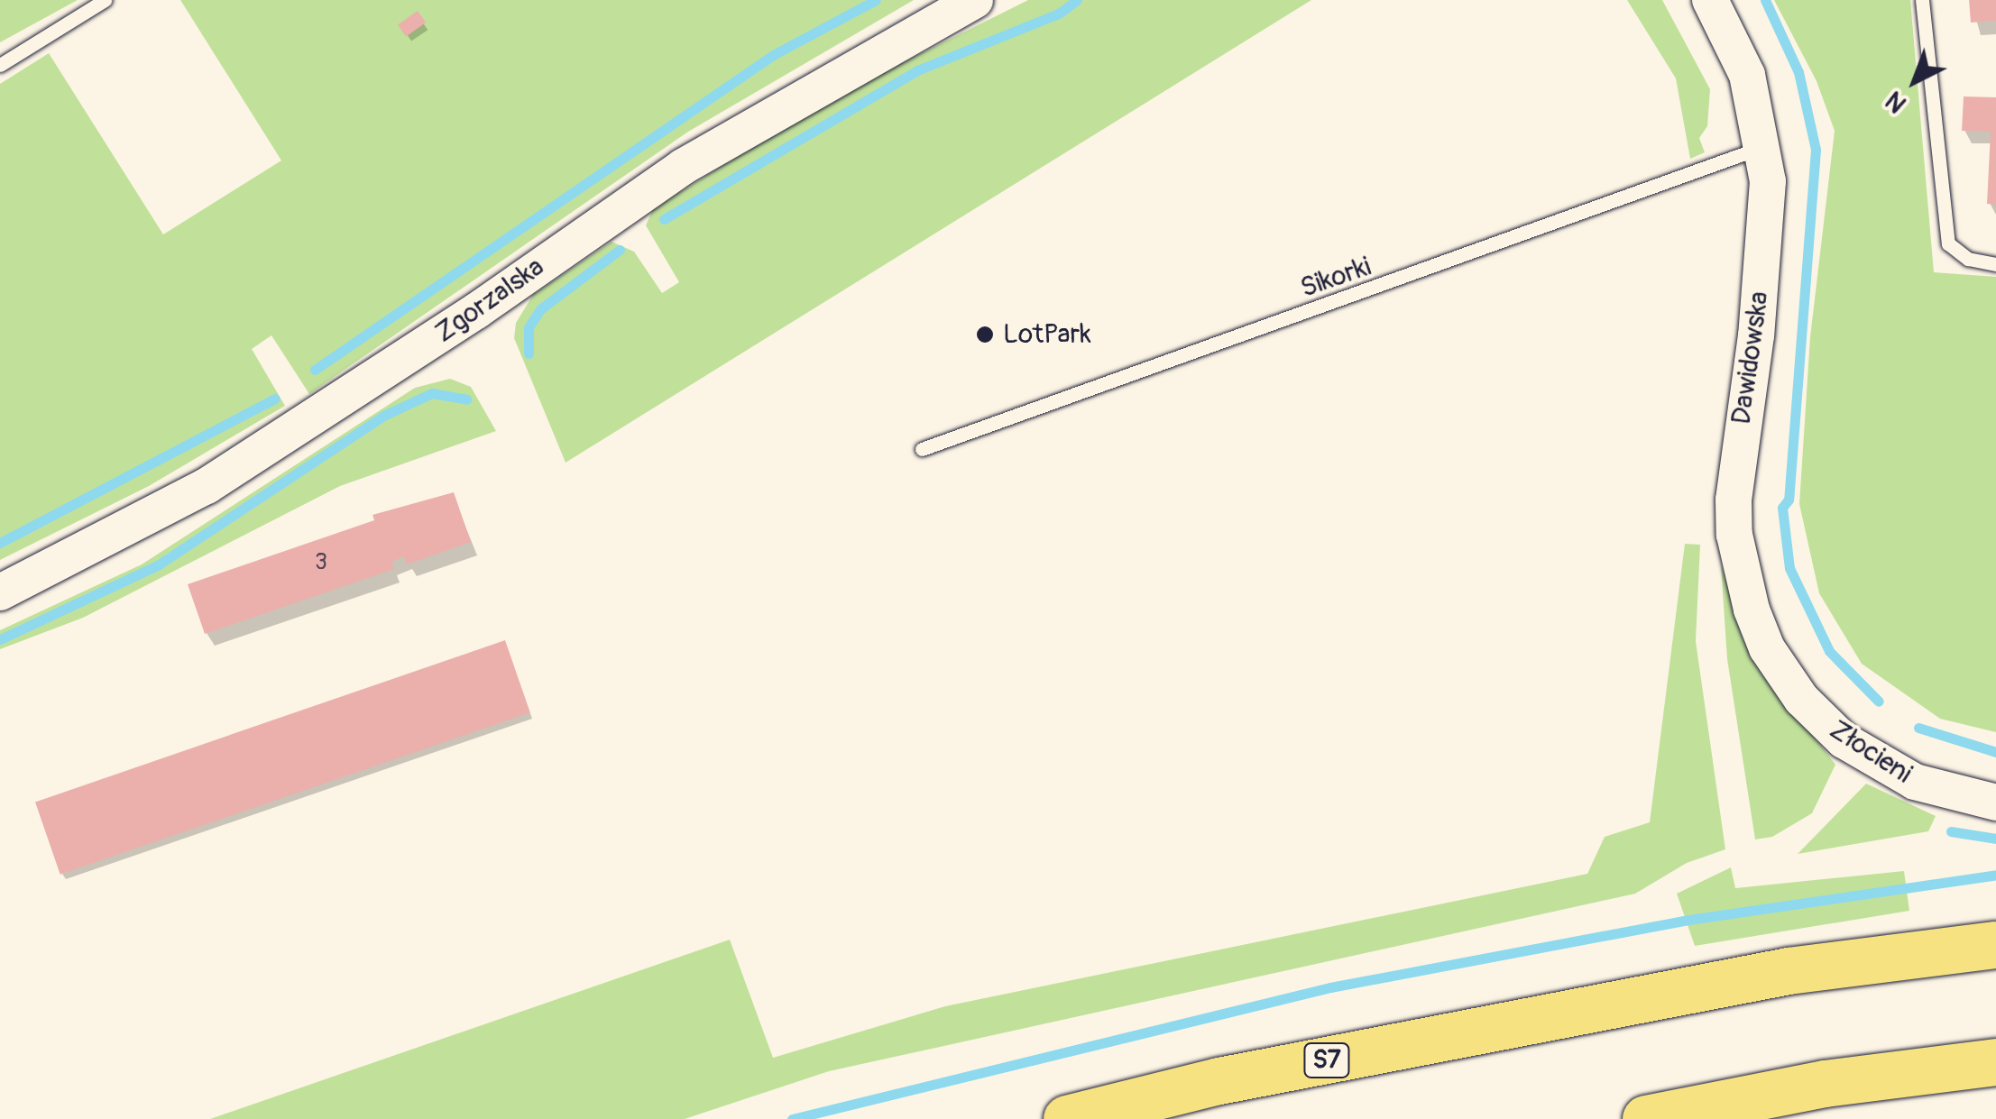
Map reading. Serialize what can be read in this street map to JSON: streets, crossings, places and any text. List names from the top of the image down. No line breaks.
{"streets":{"highway":["S7"],"street":["Zgorzalska","Dawidowska","Złocieni"],"lane":["Sikorki"]},"crossings":[["Sikorki","Dawidowska"],["Dawidowska","Złocieni"]],"places":["LotPark"],"house_numbers":["3"],"north":"bottom left"}
